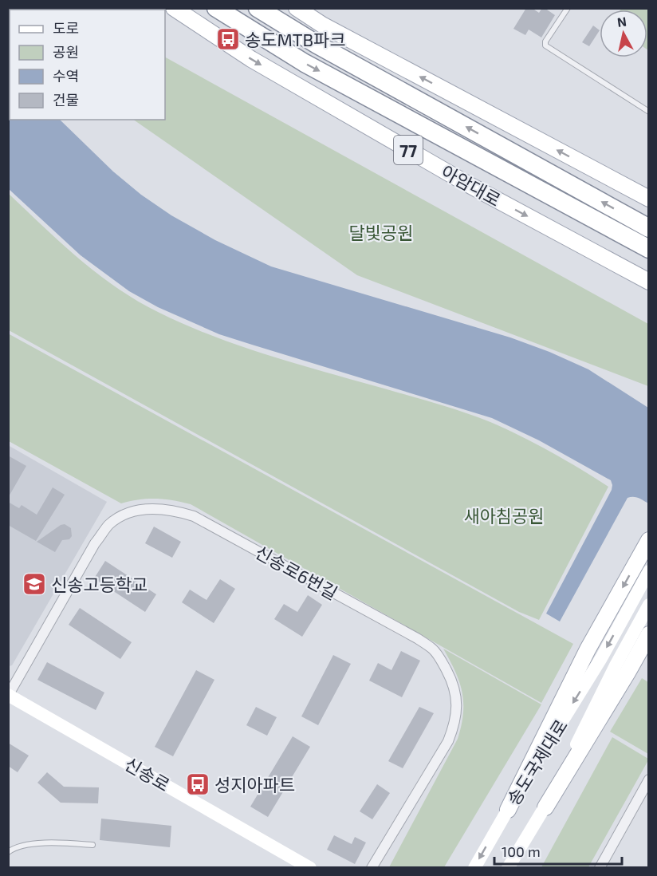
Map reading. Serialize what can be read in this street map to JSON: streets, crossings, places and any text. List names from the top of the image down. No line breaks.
{"streets":{"highway":["아암대로"],"main road":["77"],"street":["신송로6번길","송도국제대로","신송로"]},"crossings":[["신송로6번길","신송로"]],"parks":["달빛공원","새아침공원"],"places":{"bus stop":["송도MTB파크","성지아파트"],"school or university":["신송고등학교"]},"legend":["도로","공원","수역","건물"],"scale_bar":"100 m","north":"top"}
